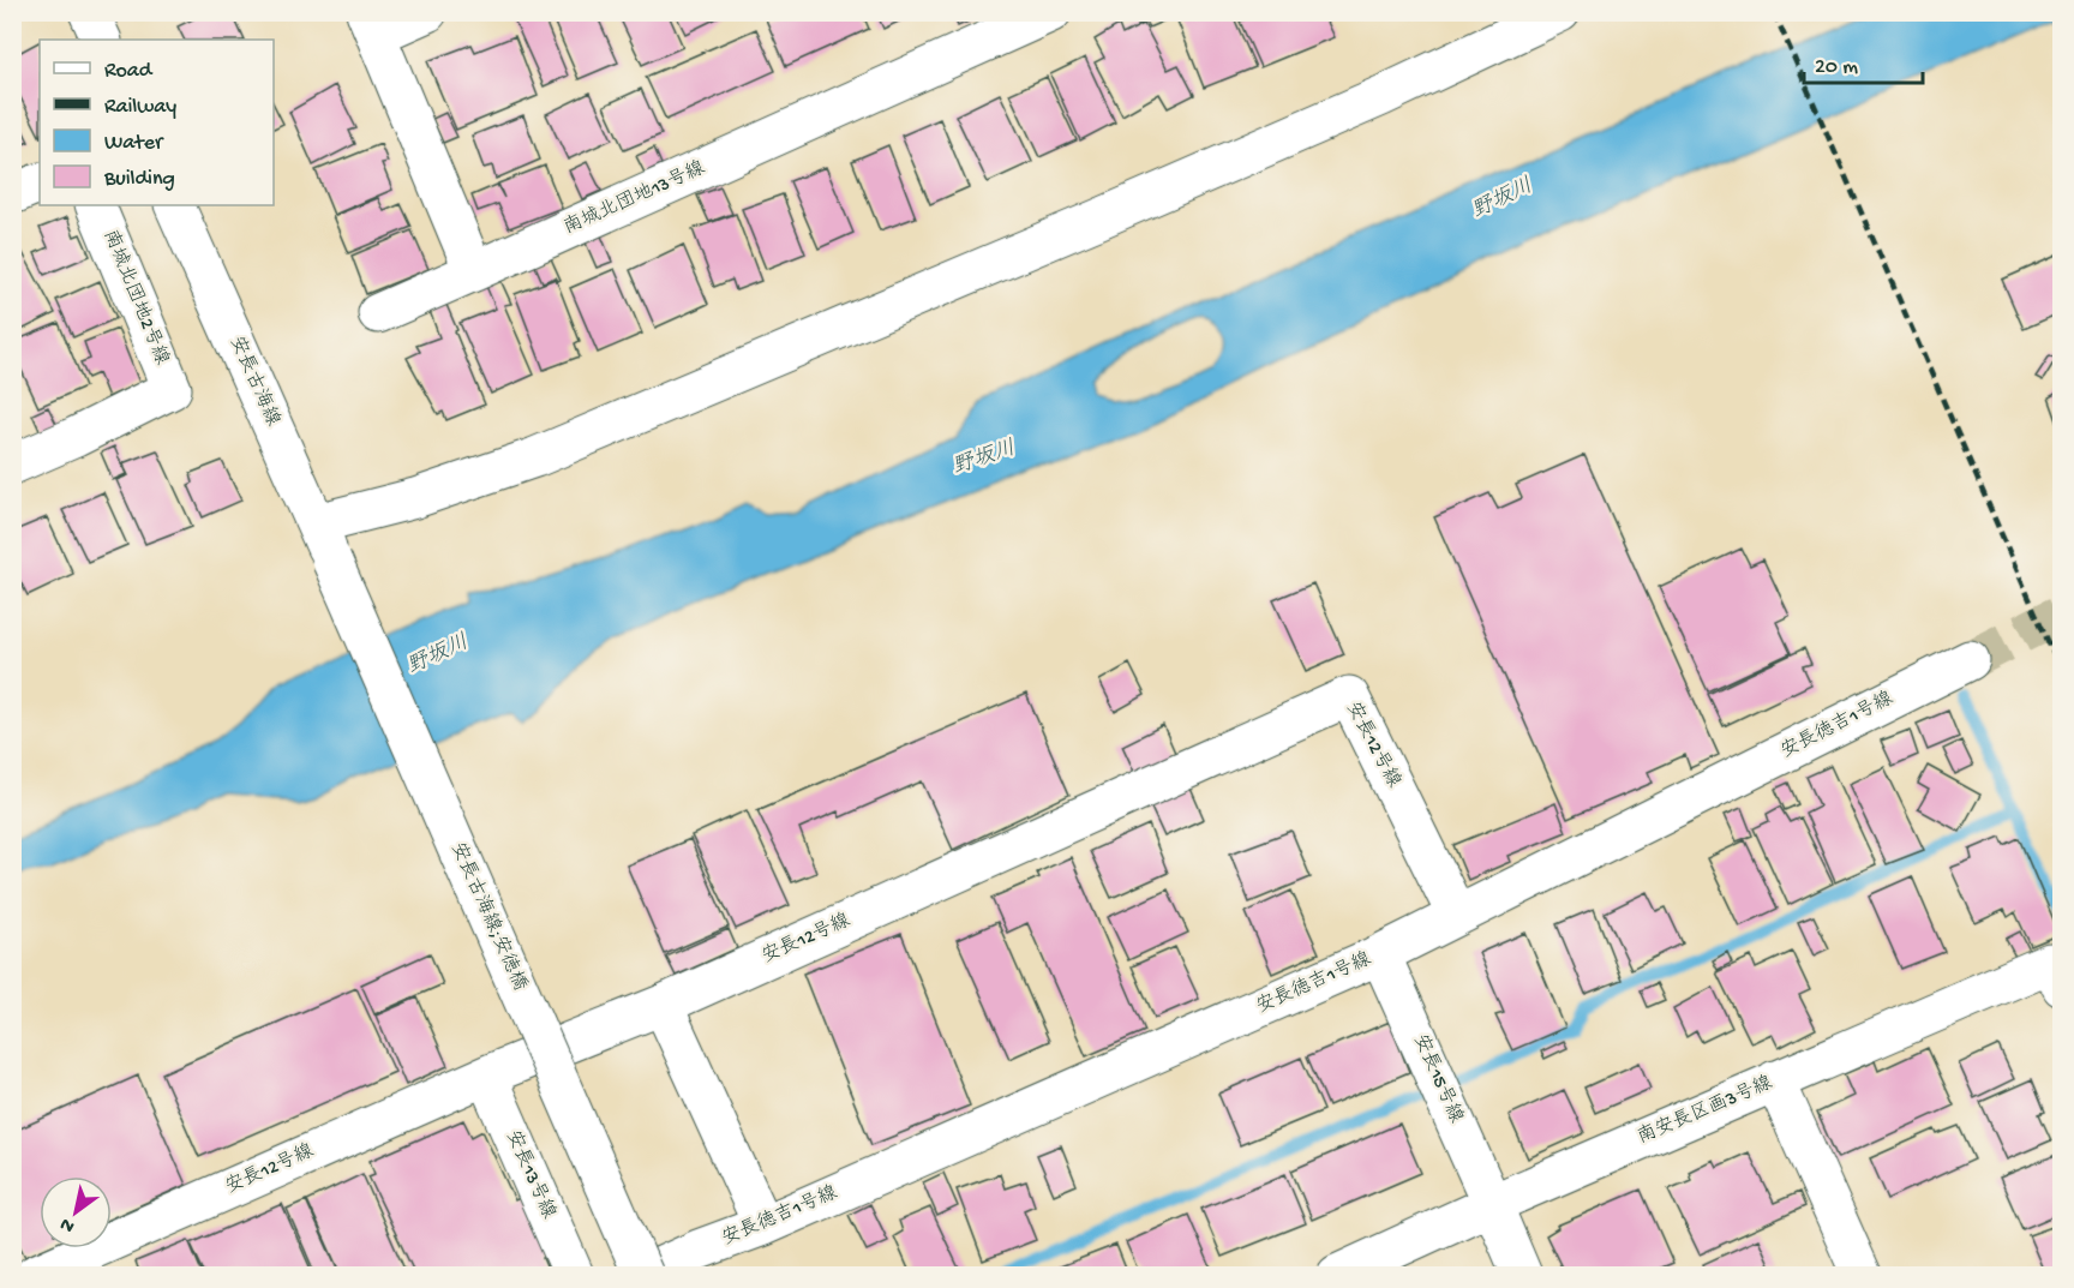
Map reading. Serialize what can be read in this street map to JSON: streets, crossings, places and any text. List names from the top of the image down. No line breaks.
{"streets":{"street":["南城北団地13号線","南城北団地2号線","安長古海線","安長徳吉1号線","安長12号線","安長古海線;安徳橋","安長15号線","南安長区画3号線","安長13号線"]},"crossings":[["安長古海線","安長古海線;安徳橋"],["安長徳吉1号線","安長12号線"],["安長徳吉1号線","安長古海線;安徳橋"],["安長徳吉1号線","安長15号線"],["安長12号線","安長13号線"],["安長15号線","南安長区画3号線"]],"water":["野坂川"],"legend":["Road","Railway","Water","Building"],"scale_bar":"20 m","north":"bottom left"}
